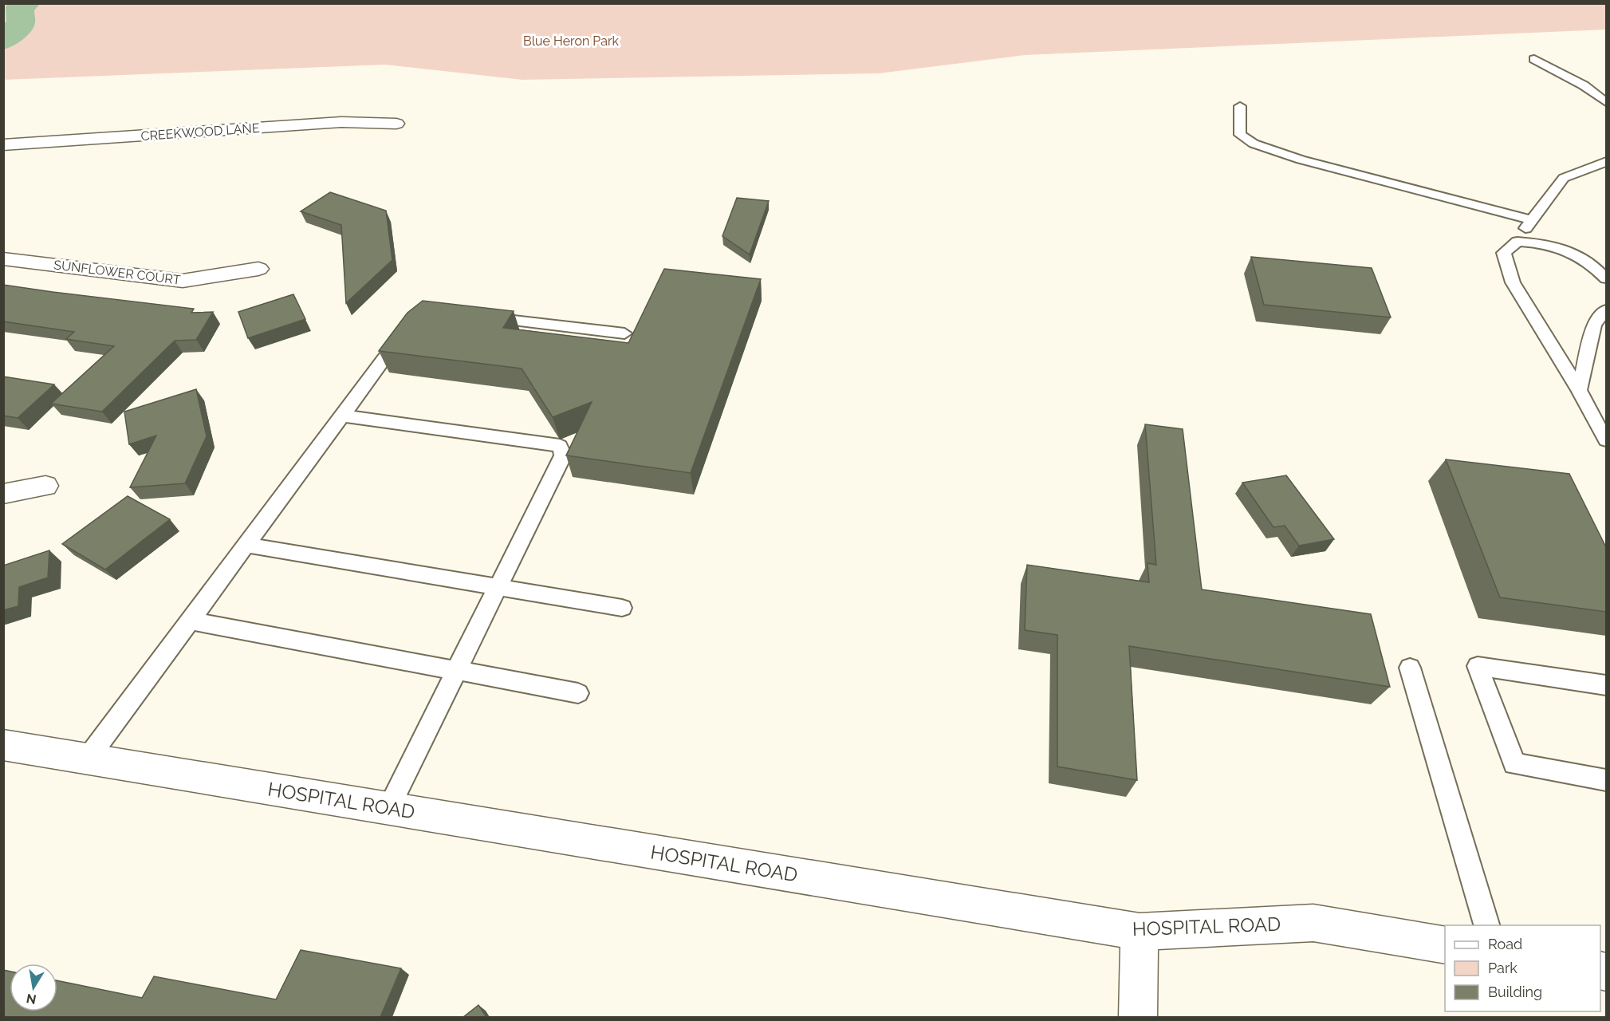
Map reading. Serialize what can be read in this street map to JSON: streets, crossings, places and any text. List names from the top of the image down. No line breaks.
{"streets":{"street":["CREEKWOOD LANE","SUNFLOWER COURT","HOSPITAL ROAD"]},"parks":["Blue Heron Park"],"legend":["Road","Park","Building"],"north":"bottom"}
